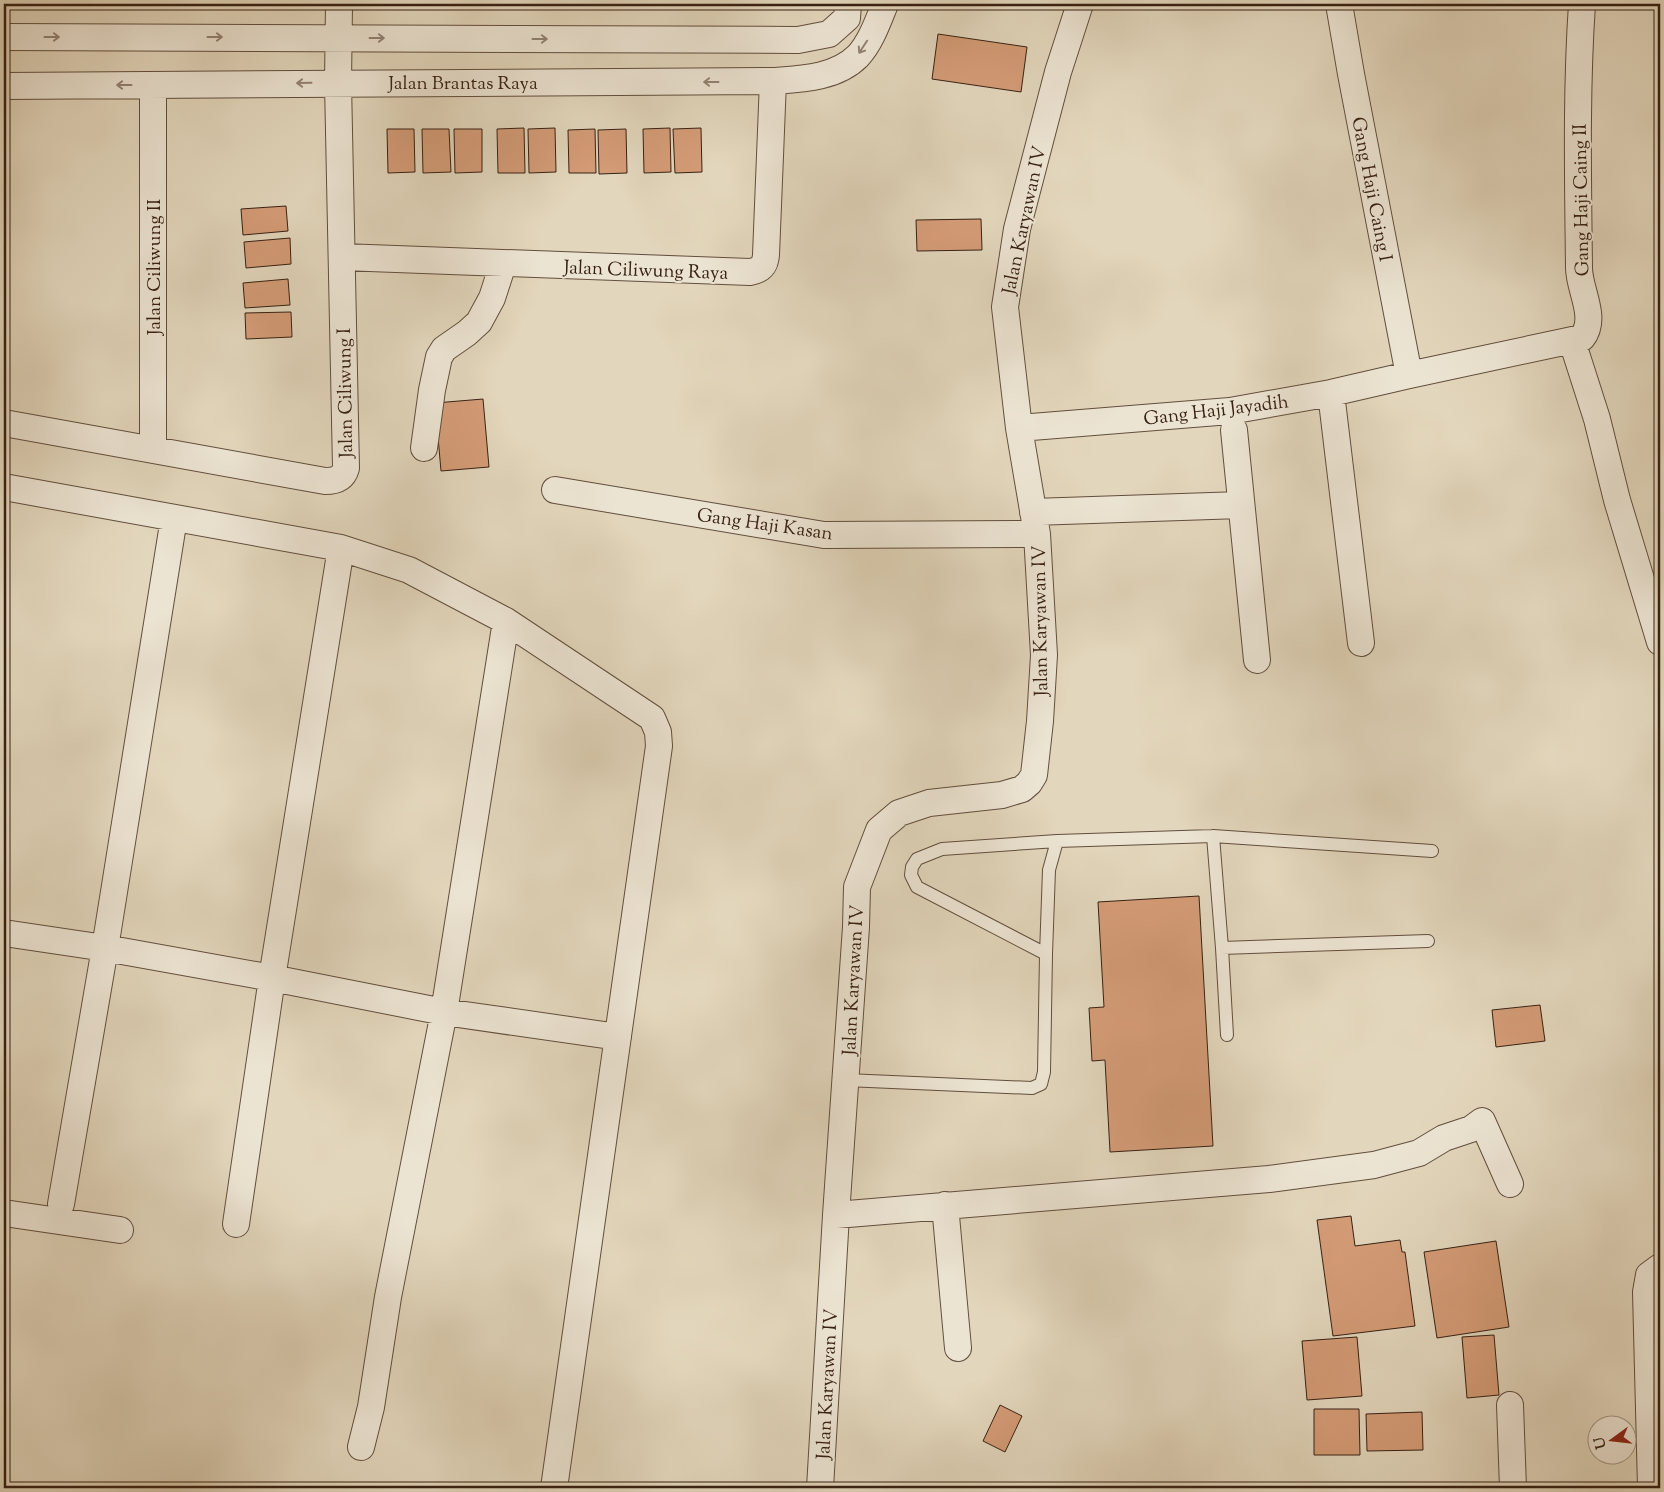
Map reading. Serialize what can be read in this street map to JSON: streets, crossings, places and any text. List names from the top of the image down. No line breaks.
{"streets":{"street":["Jalan Brantas Raya","Gang Haji Caing I","Gang Haji Caing II","Jalan Karyawan IV","Jalan Ciliwung II","Jalan Ciliwung Raya","Jalan Ciliwung I","Gang Haji Jayadih","Gang Haji Kasan"]},"crossings":[["Jalan Brantas Raya","Jalan Ciliwung II"],["Jalan Brantas Raya","Jalan Ciliwung Raya"],["Jalan Brantas Raya","Jalan Ciliwung I"],["Gang Haji Caing I","Gang Haji Jayadih"],["Jalan Karyawan IV","Gang Haji Jayadih"],["Jalan Karyawan IV","Gang Haji Kasan"],["Jalan Ciliwung II","Jalan Ciliwung I"],["Jalan Ciliwung Raya","Jalan Ciliwung I"]],"north":"left"}
